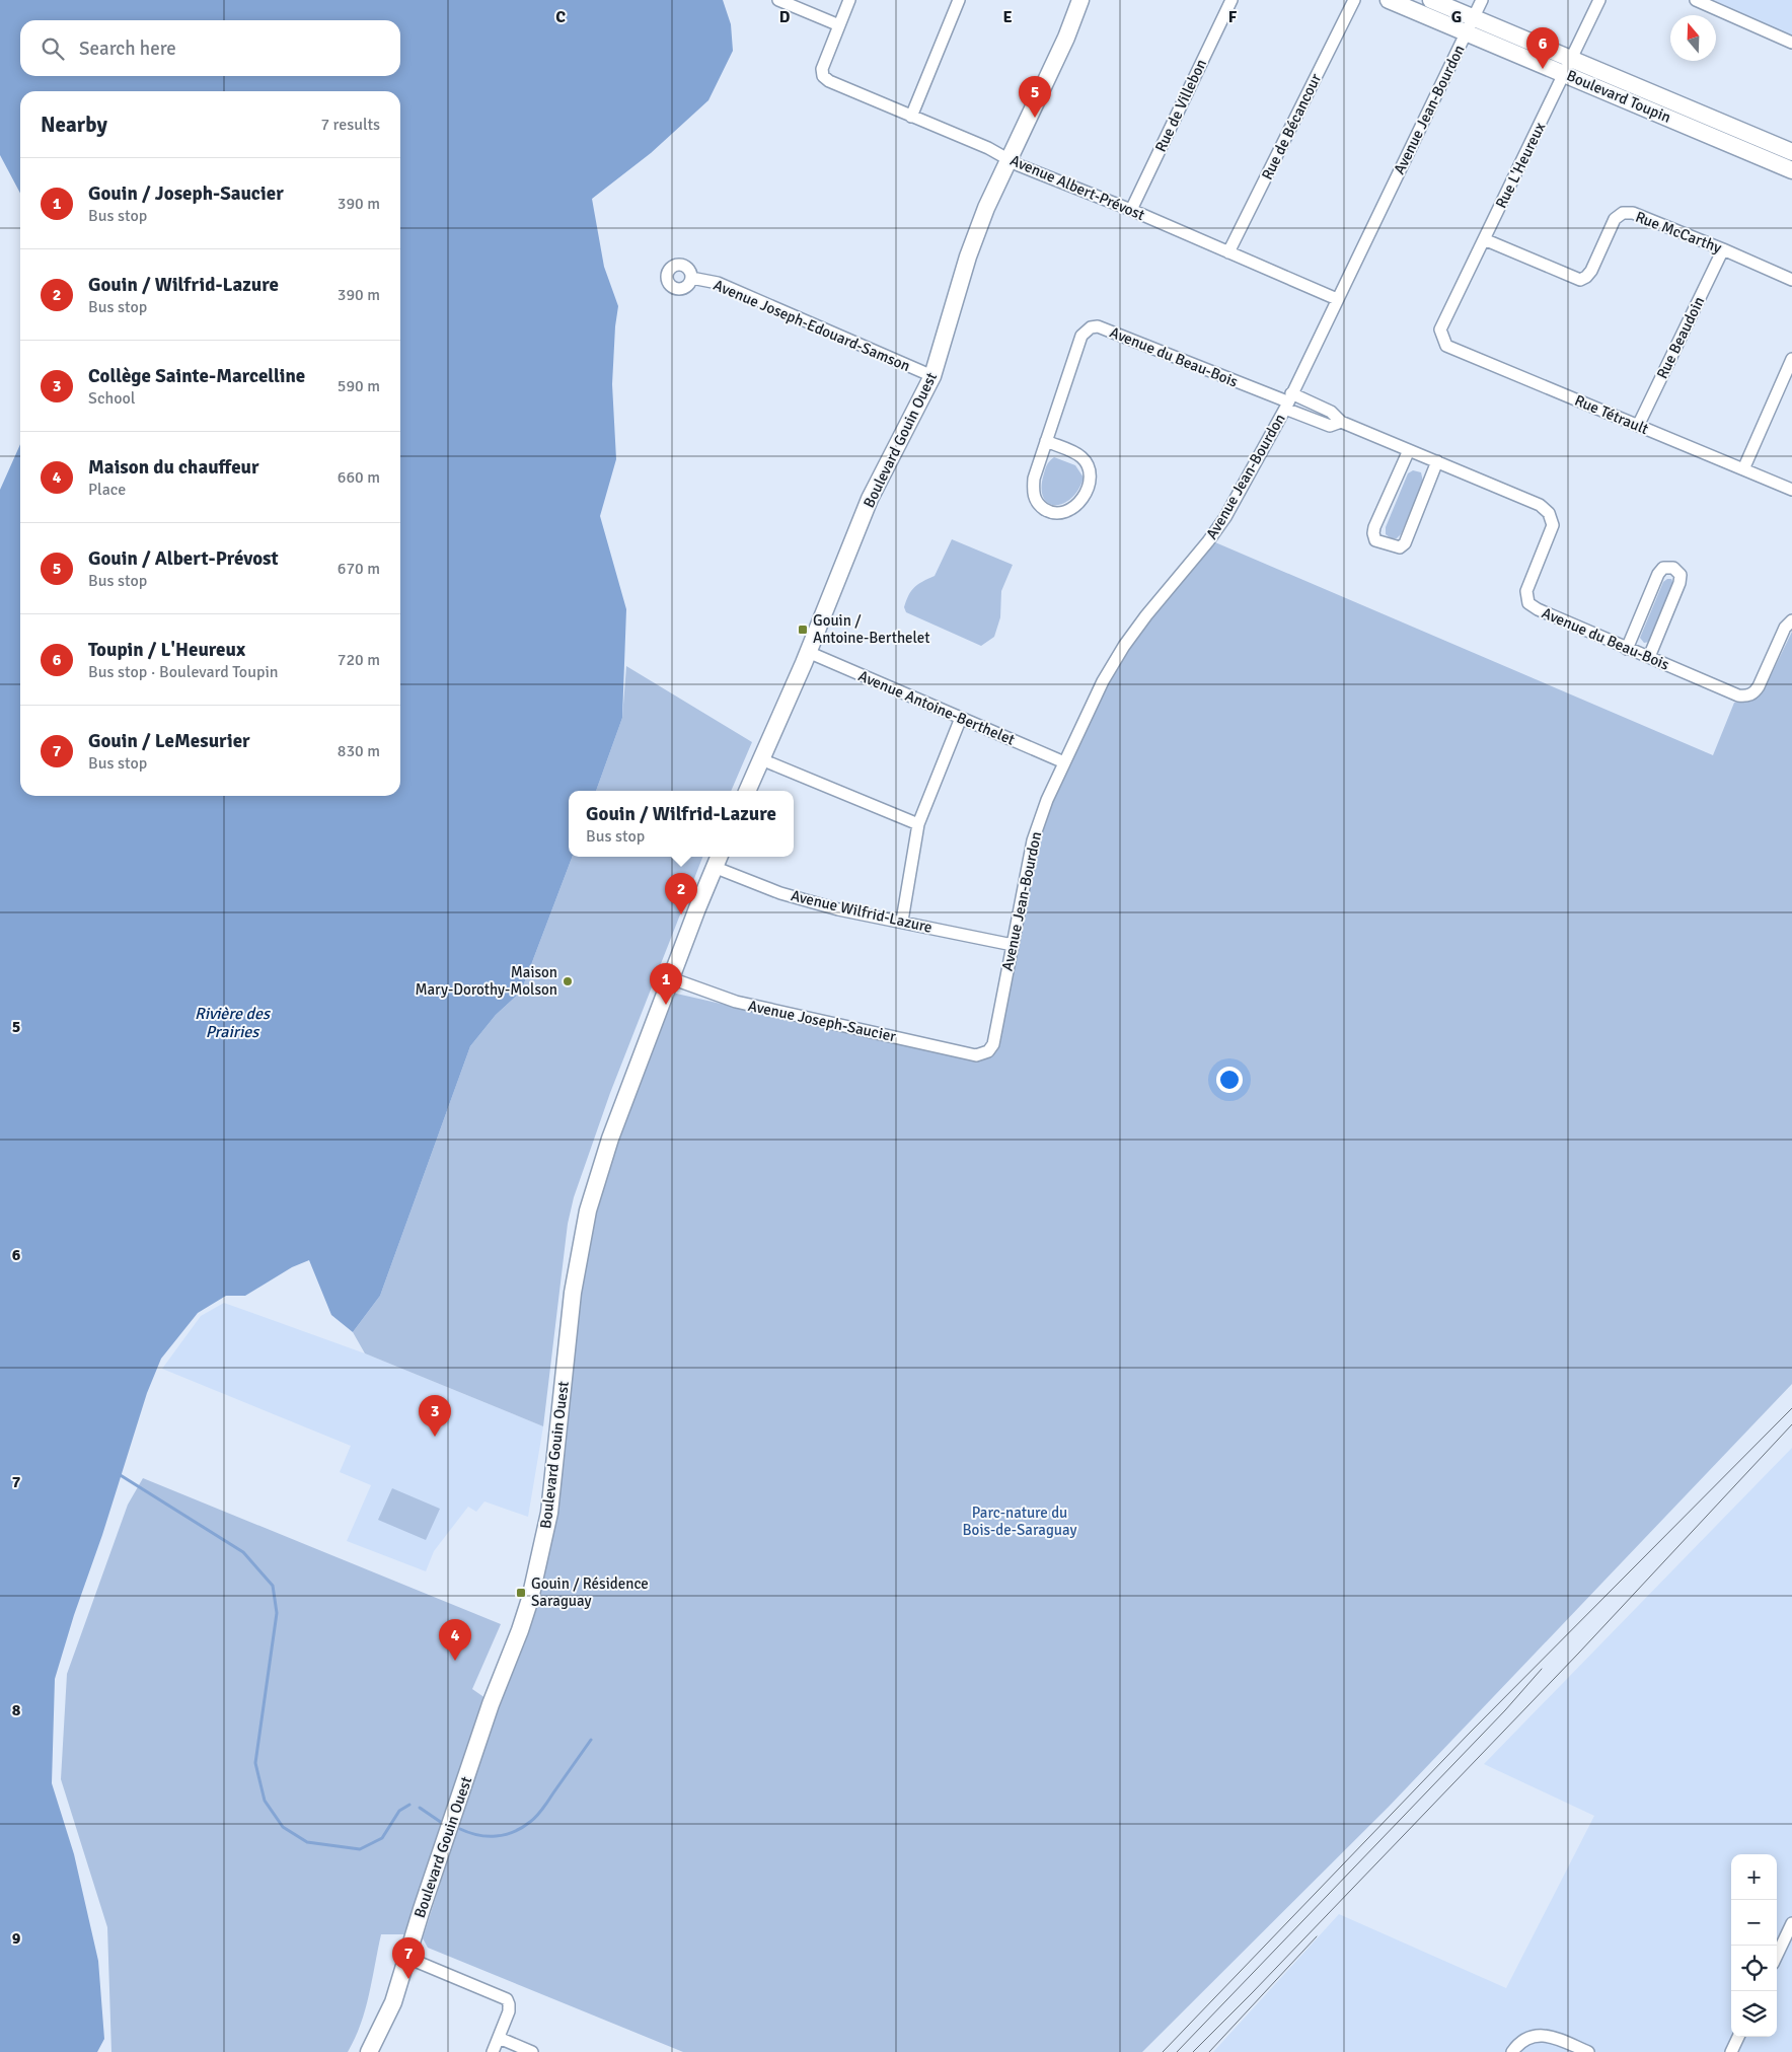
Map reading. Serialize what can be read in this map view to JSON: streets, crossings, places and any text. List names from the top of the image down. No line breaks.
{"streets":{"street":["Boulevard Toupin","Rue de Villebon","Avenue Jean-Bourdon","Rue de Bécancour","Rue L'Heureux","Avenue Albert-Prévost","Rue McCarthy","Avenue Joseph-Edouard-Samson","Rue Beaudoin","Avenue du Beau-Bois","Rue Tétrault","Boulevard Gouin Ouest","Avenue Antoine-Berthelet","Avenue Wilfrid-Lazure","Avenue Joseph-Saucier"]},"crossings":[["Boulevard Toupin","Avenue Jean-Bourdon"],["Boulevard Toupin","Rue L'Heureux"],["Rue de Villebon","Avenue Albert-Prévost"],["Avenue Jean-Bourdon","Avenue Albert-Prévost"],["Avenue Jean-Bourdon","Avenue du Beau-Bois"],["Avenue Jean-Bourdon","Avenue Antoine-Berthelet"],["Avenue Jean-Bourdon","Avenue Wilfrid-Lazure"],["Avenue Jean-Bourdon","Avenue Joseph-Saucier"],["Rue de Bécancour","Avenue Albert-Prévost"],["Rue L'Heureux","Rue McCarthy"],["Rue L'Heureux","Rue Tétrault"],["Avenue Albert-Prévost","Boulevard Gouin Ouest"],["Rue McCarthy","Rue Beaudoin"],["Avenue Joseph-Edouard-Samson","Boulevard Gouin Ouest"],["Rue Beaudoin","Rue Tétrault"],["Boulevard Gouin Ouest","Avenue Antoine-Berthelet"],["Boulevard Gouin Ouest","Avenue Wilfrid-Lazure"],["Boulevard Gouin Ouest","Avenue Joseph-Saucier"]],"water":["Rivière des Prairies"],"parks":["Parc-nature du Bois-de-Saraguay"],"places":{"transit":["Gouin / Antoine-Berthelet","Gouin / Résidence Saraguay"],"other":["Maison Mary-Dorothy-Molson"]},"north":"top","page":{"search":"Search here","pins":["6","5","2","1","3","4","7"],"heading":["Nearby","7 results"],"list":[{"mark":"1","name":"Gouin / Joseph-Saucier","note":"Bus stop","value":"390 m"},{"mark":"2","name":"Gouin / Wilfrid-Lazure","note":"Bus stop","value":"390 m"},{"mark":"3","name":"Collège Sainte-Marcelline","note":"School","value":"590 m"},{"mark":"4","name":"Maison du chauffeur","note":"Place","value":"660 m"},{"mark":"5","name":"Gouin / Albert-Prévost","note":"Bus stop","value":"670 m"},{"mark":"6","name":"Toupin / L'Heureux","note":"Bus stop · Boulevard Toupin","value":"720 m"},{"mark":"7","name":"Gouin / LeMesurier","note":"Bus stop","value":"830 m"}],"popup":["Gouin / Wilfrid-Lazure","Bus stop"],"map_buttons":["+","−"]},"grid":{"columns":["C","D","E","F","G"],"rows":["5","6","7","8","9"]}}
